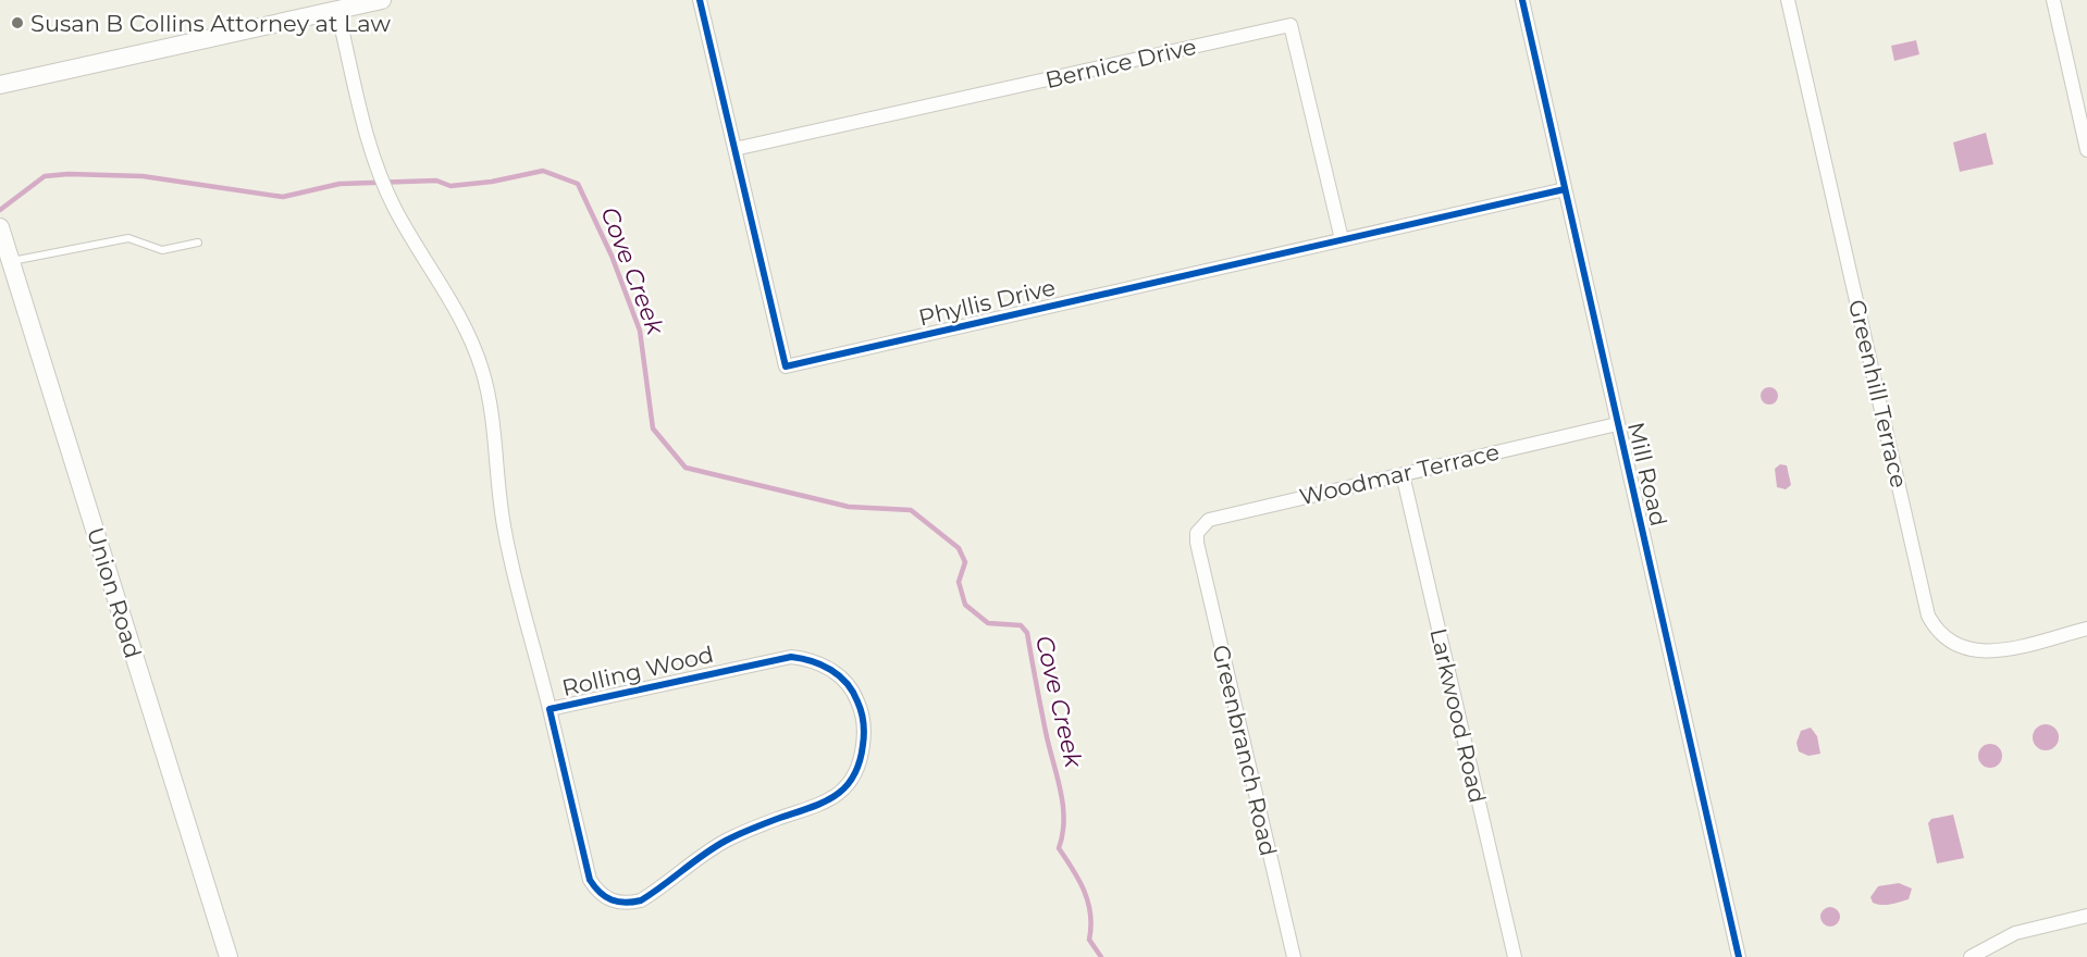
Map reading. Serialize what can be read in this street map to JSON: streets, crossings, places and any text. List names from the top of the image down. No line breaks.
{"streets":{"main road":["Union Road"],"street":["Bernice Drive","Phyllis Drive","Greenhill Terrace","Woodmar Terrace","Mill Road","Rolling Wood","Larkwood Road","Greenbranch Road"]},"crossings":[["Bernice Drive","Phyllis Drive"],["Phyllis Drive","Mill Road"],["Woodmar Terrace","Mill Road"],["Woodmar Terrace","Larkwood Road"],["Woodmar Terrace","Greenbranch Road"]],"water":["Cove Creek"],"places":["Susan B Collins Attorney at Law"]}
